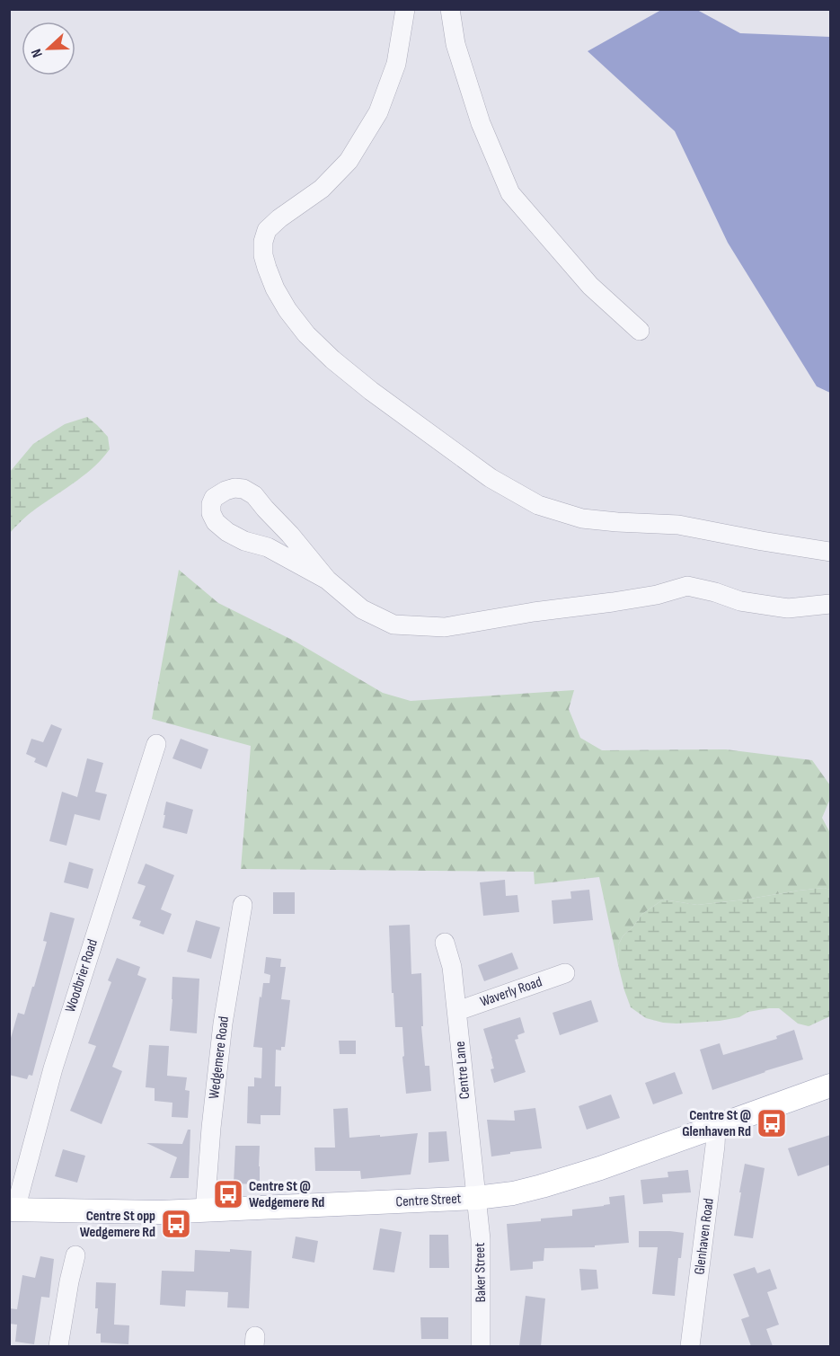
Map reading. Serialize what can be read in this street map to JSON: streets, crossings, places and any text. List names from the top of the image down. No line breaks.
{"streets":{"main road":["Centre Street"],"street":["Woodbrier Road","Waverly Road","Wedgemere Road","Centre Lane","Glenhaven Road","Baker Street"]},"crossings":[["Woodbrier Road","Centre Street"],["Waverly Road","Centre Lane"],["Wedgemere Road","Centre Street"],["Centre Lane","Centre Street"],["Centre Lane","Baker Street"],["Centre Street","Glenhaven Road"],["Centre Street","Baker Street"]],"places":{"bus stop":["Centre St @ Glenhaven Rd","Centre St @ Wedgemere Rd","Centre St opp Wedgemere Rd"]},"north":"left"}
